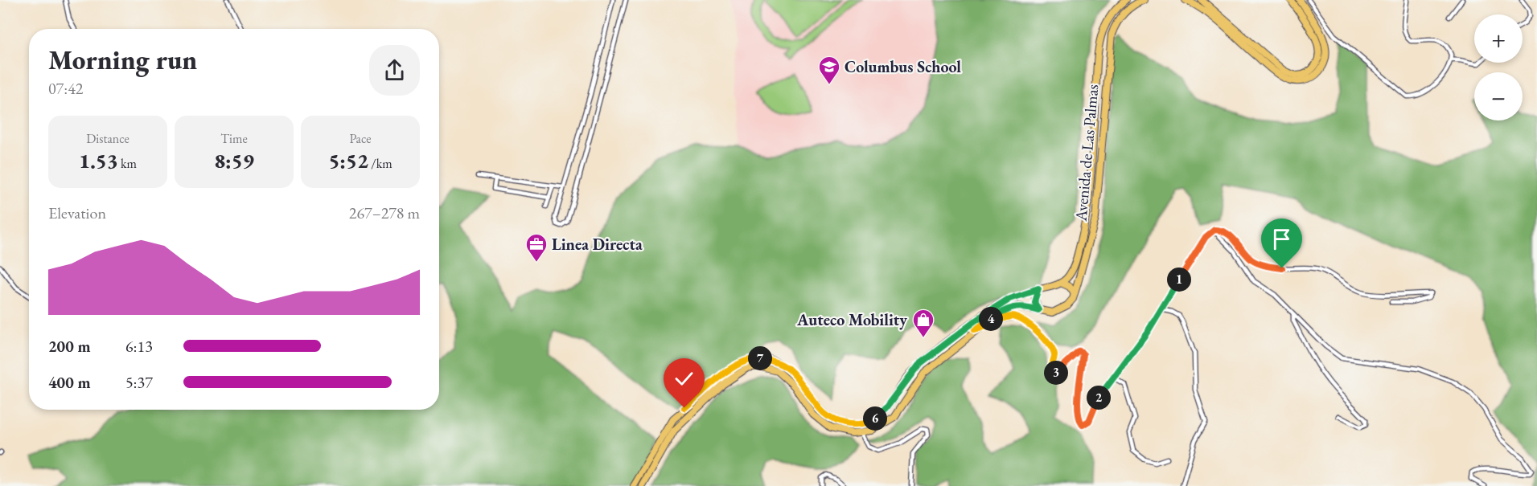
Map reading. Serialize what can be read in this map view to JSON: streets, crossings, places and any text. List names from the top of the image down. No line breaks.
{"streets":{"main road":["Avenida de Las Palmas"]},"places":{"school or university":["Columbus School"],"office":["Linea Directa"],"shop":["Auteco Mobility"]},"page":{"map_buttons":["+","−"],"heading":["Morning run","07:42"],"stats":[["Distance","1.53 km"],["Time","8:59"],["Pace","5:52 /km"]],"chart":["Elevation","267–278 m"],"pins":["1","4","7","3","2","6"],"list":[{"name":"200 m","note":"6:13"},{"name":"400 m","note":"5:37"}]}}
